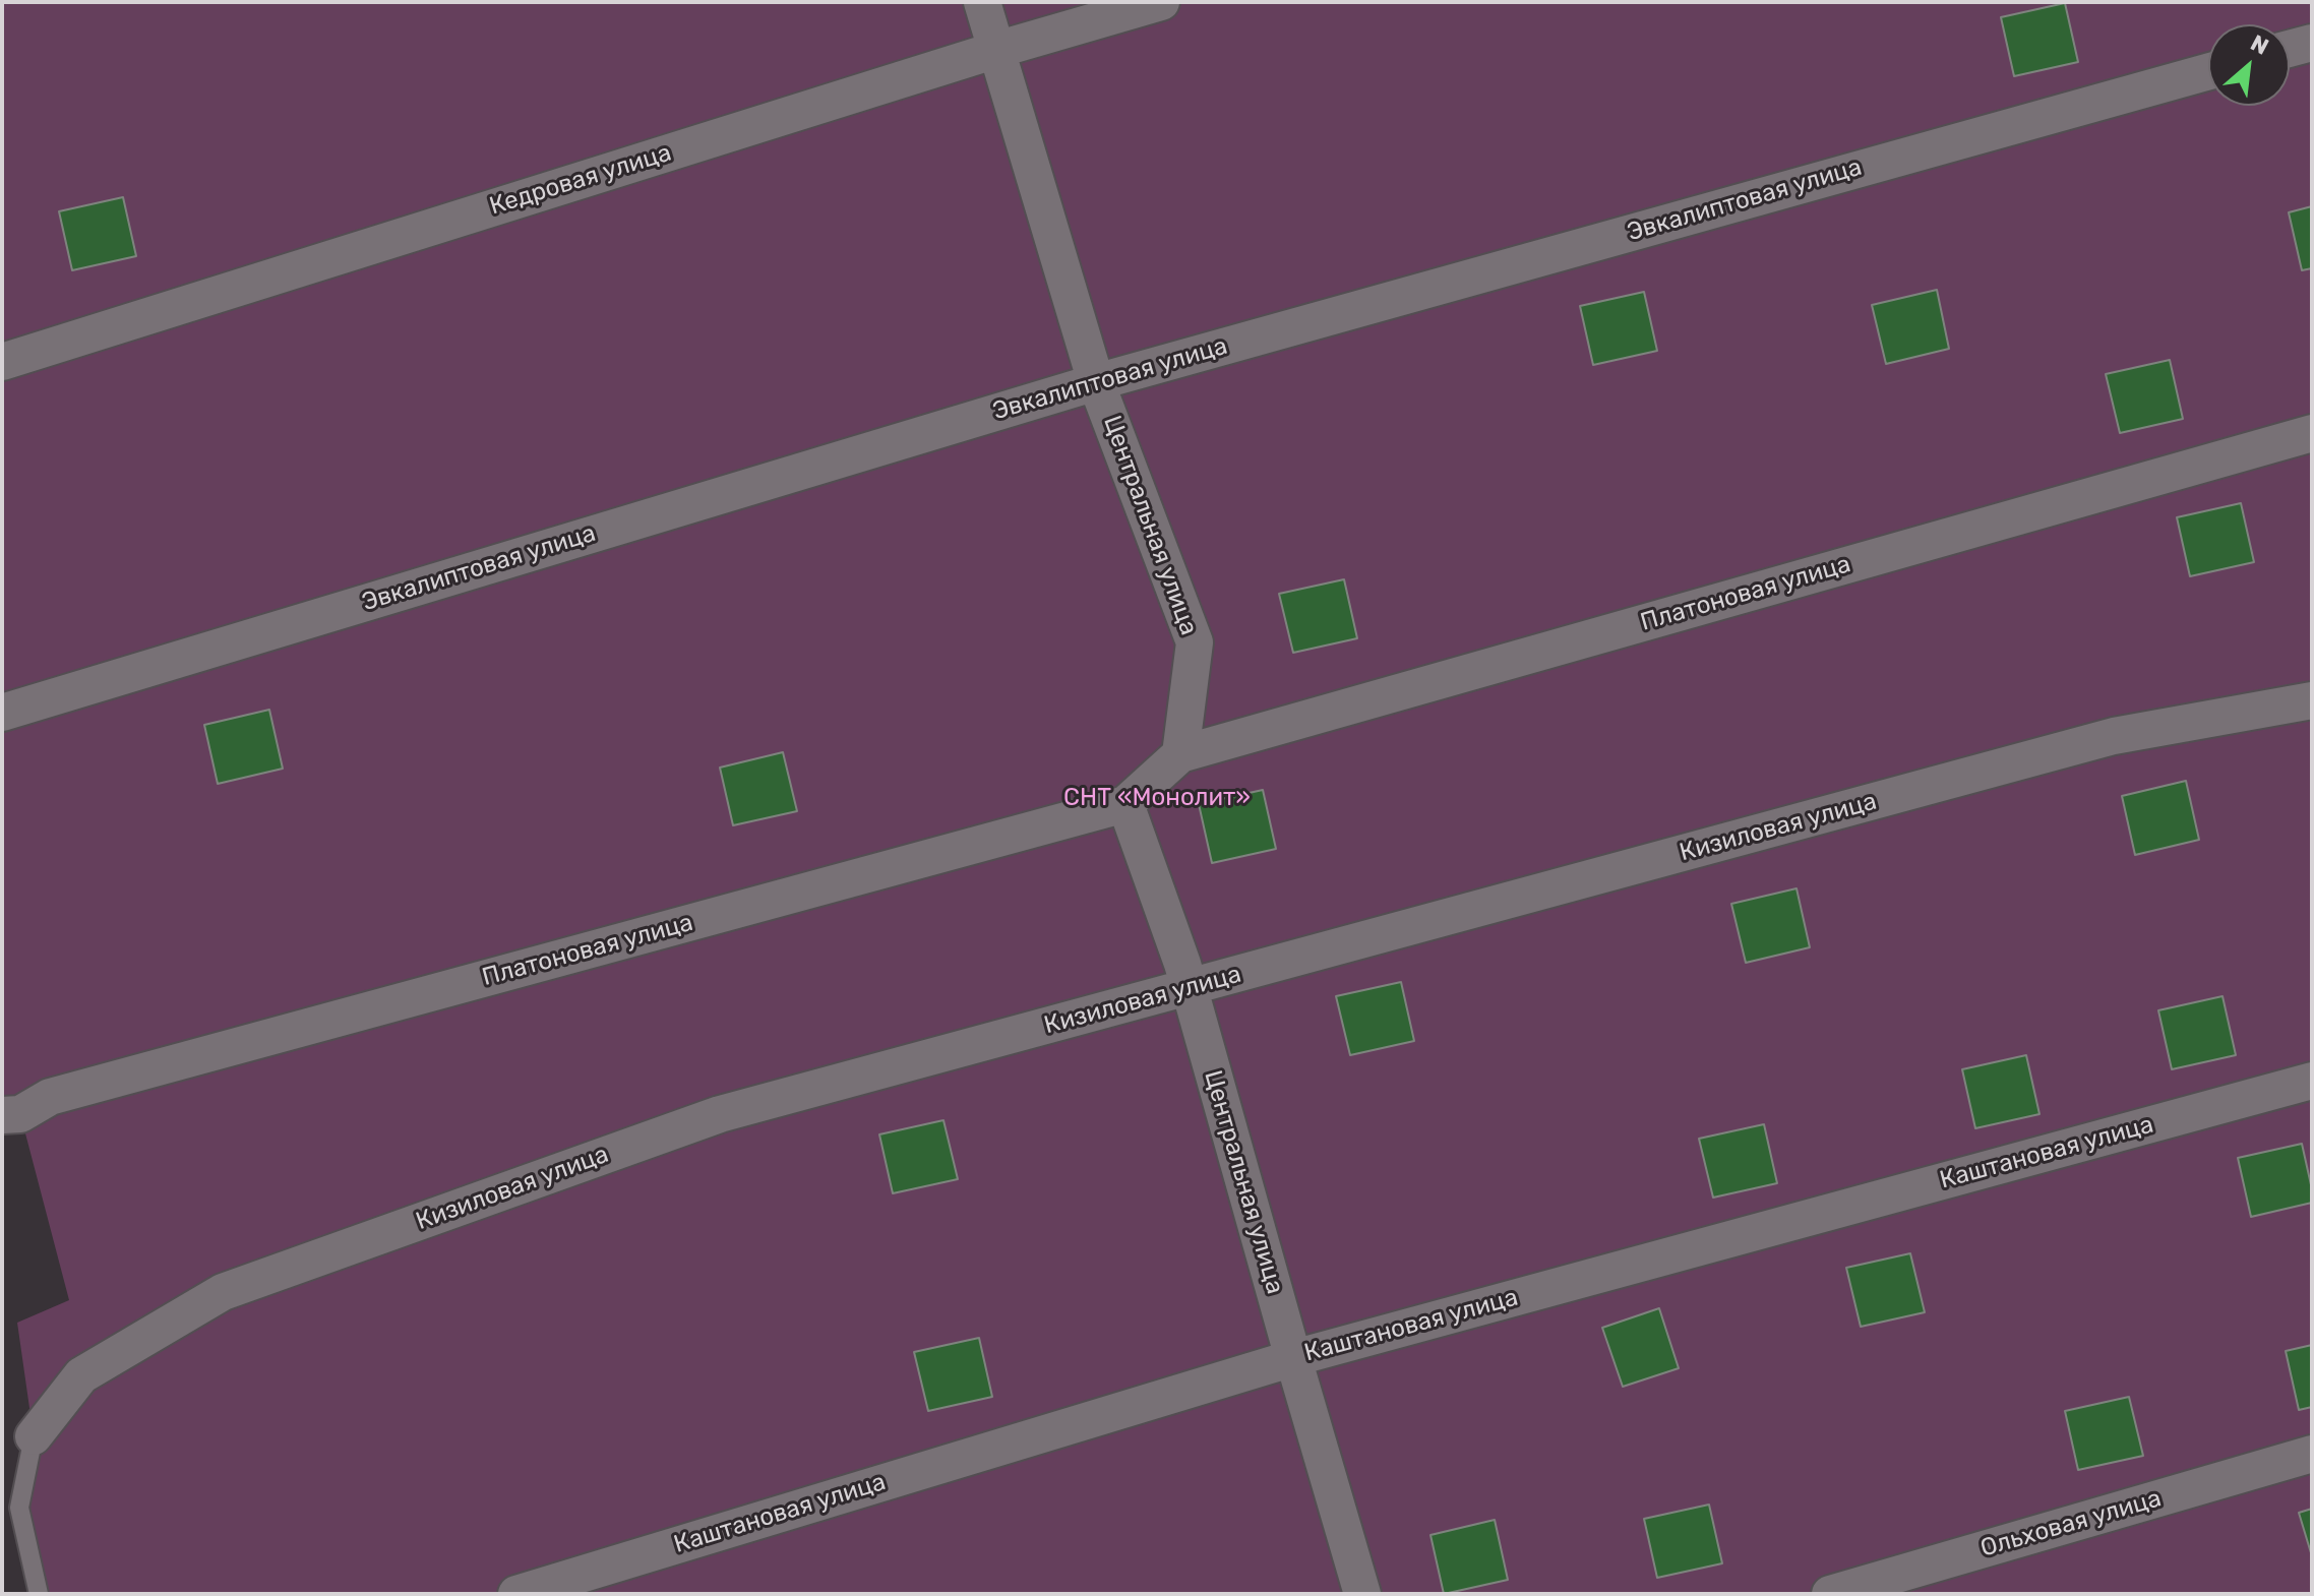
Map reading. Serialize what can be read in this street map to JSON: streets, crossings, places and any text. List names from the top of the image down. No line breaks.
{"streets":{"street":["Кедровая улица","Эвкалиптовая улица","Центральная улица","Платоновая улица","Кизиловая улица","Каштановая улица","Ольховая улица"]},"crossings":[["Кедровая улица","Центральная улица"],["Эвкалиптовая улица","Центральная улица"],["Центральная улица","Платоновая улица"],["Центральная улица","Кизиловая улица"],["Центральная улица","Каштановая улица"]],"parks":["СНТ «Монолит»"],"north":"top right"}
